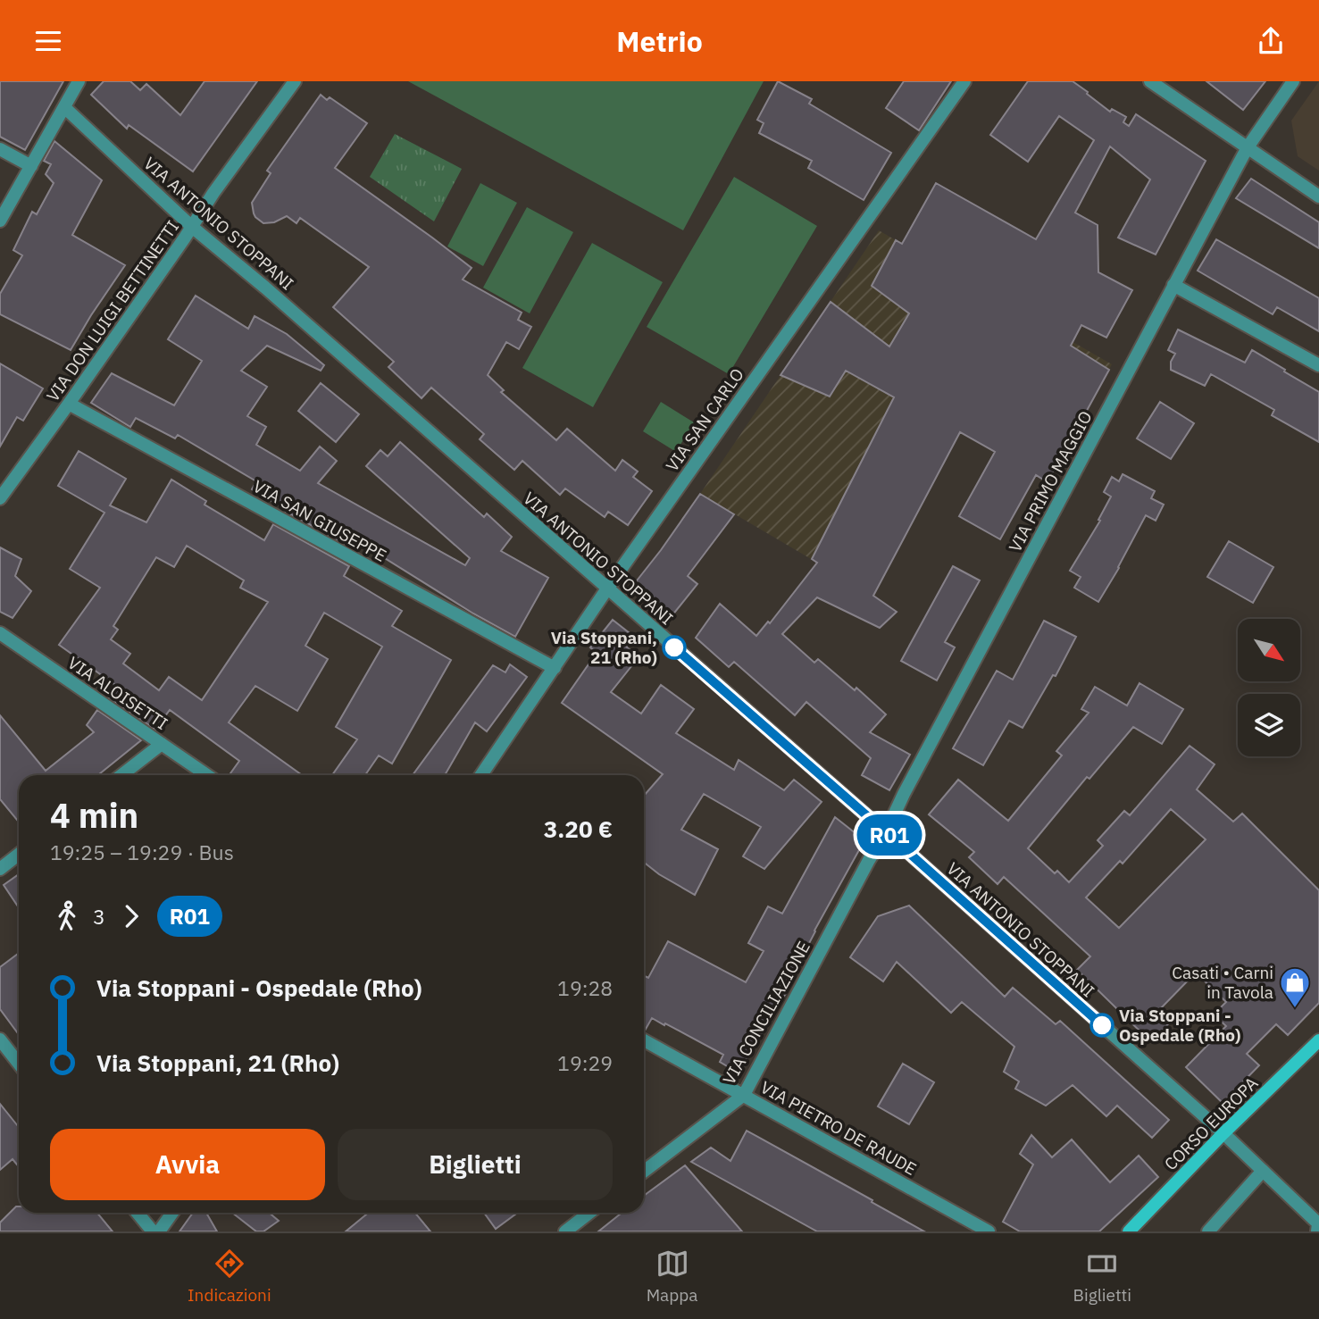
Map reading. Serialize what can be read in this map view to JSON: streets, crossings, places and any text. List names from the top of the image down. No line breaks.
{"streets":{"main road":["CORSO EUROPA"],"street":["VIA ANTONIO STOPPANI","VIA DON LUIGI BETTINETTI","VIA SAN CARLO","VIA PRIMO MAGGIO","VIA SAN GIUSEPPE","VIA ALOISETTI","VIA CONCILIAZIONE","VIA PIETRO DE RAUDE"]},"crossings":[["VIA ANTONIO STOPPANI","VIA DON LUIGI BETTINETTI"],["VIA ANTONIO STOPPANI","VIA SAN CARLO"],["VIA ANTONIO STOPPANI","VIA PRIMO MAGGIO"],["VIA ANTONIO STOPPANI","VIA CONCILIAZIONE"],["VIA ANTONIO STOPPANI","CORSO EUROPA"],["VIA DON LUIGI BETTINETTI","VIA SAN GIUSEPPE"],["VIA SAN CARLO","VIA SAN GIUSEPPE"],["VIA PRIMO MAGGIO","VIA CONCILIAZIONE"],["VIA CONCILIAZIONE","VIA PIETRO DE RAUDE"]],"places":{"other":["Via Stoppani, 21 (Rho)","Via Stoppani - Ospedale (Rho)"],"shop":["Casati • Carni in Tavola"]},"lines":["bus line R01"],"north":"bottom right","page":{"header":"Metrio","on_map":"R01","heading":["4 min","19:25 – 19:29 · Bus","3.20 €"],"legs":["3","R01"],"list":[{"name":"Via Stoppani - Ospedale (Rho)","value":"19:28"},{"name":"Via Stoppani, 21 (Rho)","value":"19:29"}],"buttons":["Avvia","Biglietti"],"tabs":["Indicazioni","Mappa","Biglietti"]}}
